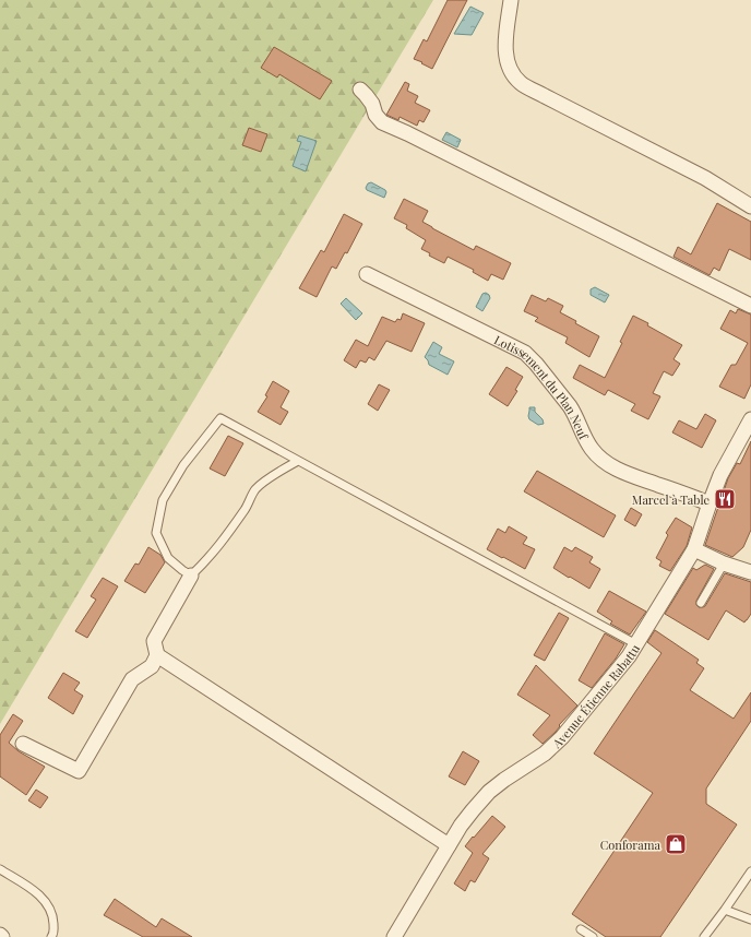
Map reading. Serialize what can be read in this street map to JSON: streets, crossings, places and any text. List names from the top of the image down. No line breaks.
{"streets":{"street":["Lotissement du Plan Neuf","Avenue Étienne Rabattu"]},"crossings":[["Lotissement du Plan Neuf","Avenue Étienne Rabattu"]],"places":{"restaurant":["Marcel à Table"],"shop":["Conforama"]}}
